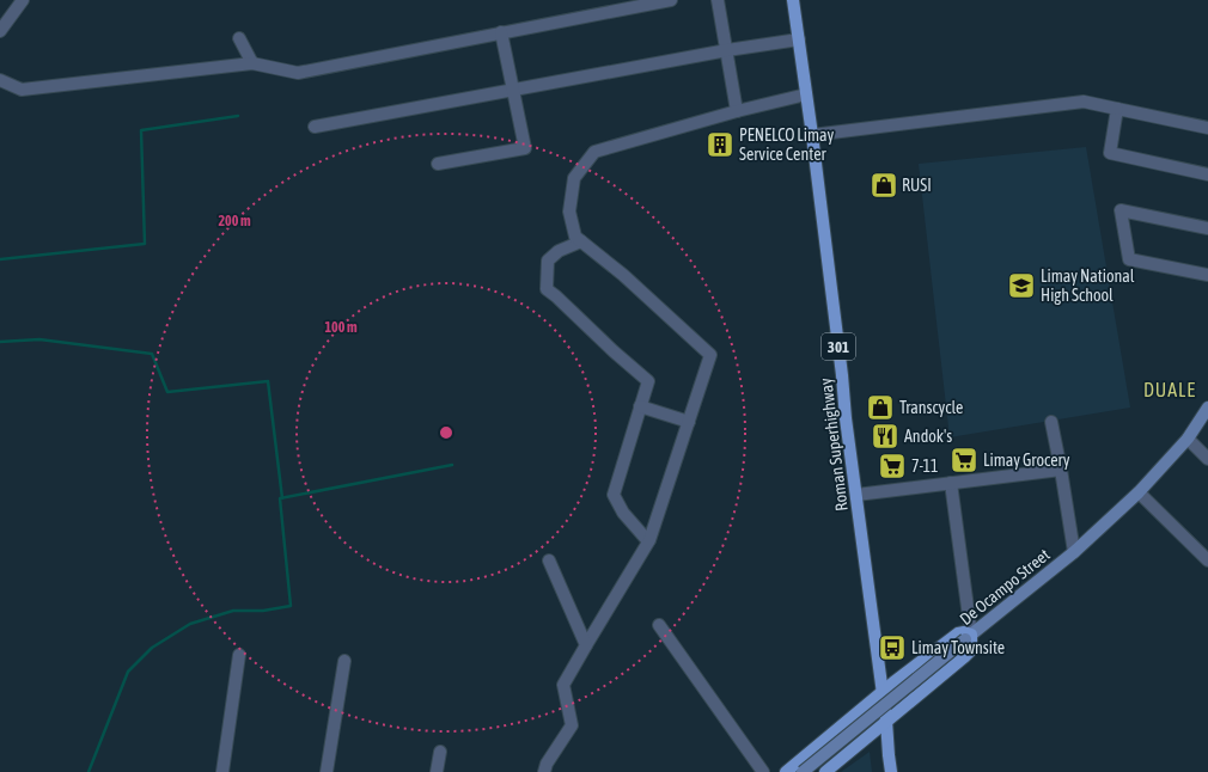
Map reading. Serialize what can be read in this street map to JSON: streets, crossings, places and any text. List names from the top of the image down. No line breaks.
{"streets":{"main road":["301","Roman Superhighway"],"street":["De Ocampo Street"]},"districts":["DUALE"],"places":{"building":["PENELCO Limay Service Center"],"shop":["RUSI","Transcycle"],"school or university":["Limay National High School"],"restaurant":["Andok's"],"supermarket":["Limay Grocery","7-11"],"bus stop":["Limay Townsite"]},"rings":["200 m","100 m"]}
